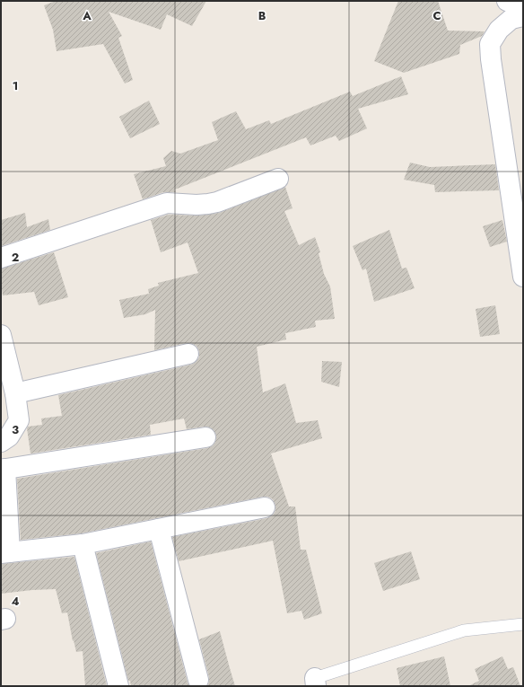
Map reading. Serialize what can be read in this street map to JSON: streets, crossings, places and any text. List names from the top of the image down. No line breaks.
{"grid":{"columns":["A","B","C"],"rows":["1","2","3","4"]}}
